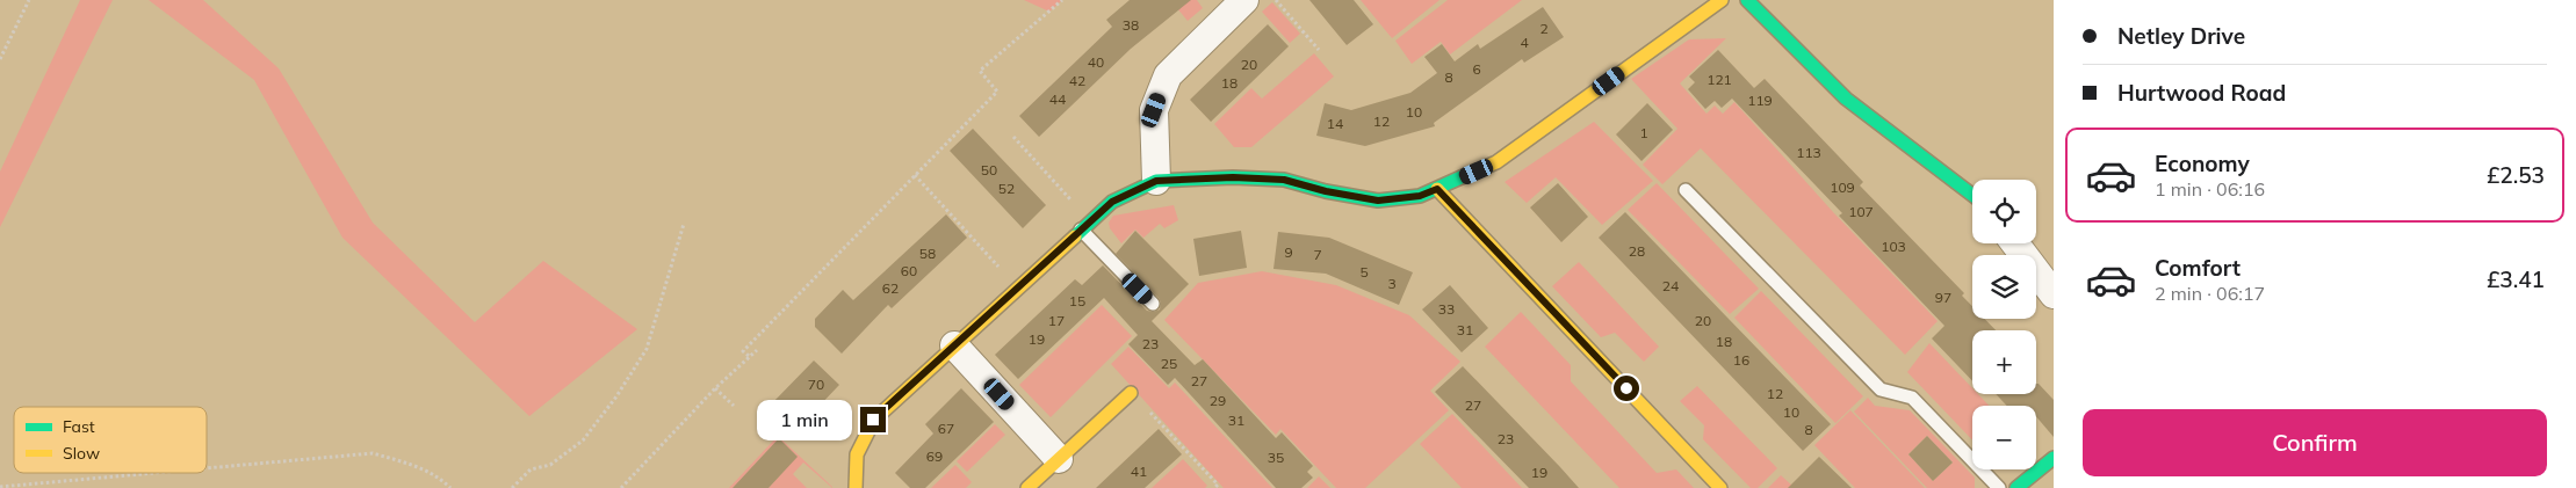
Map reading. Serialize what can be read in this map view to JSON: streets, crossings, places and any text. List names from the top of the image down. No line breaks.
{"house_numbers":["38","2","4","40","20","6","8","121","42","18","44","119","10","12","14","1","113","50","109","52","107","103","28","9","58","7","60","5","3","24","62","97","15","33","17","20","31","19","18","23","16","25","27","70","12","29","27","10","31","67","8","23","69","35","41","19"],"legend":["Fast","Slow"],"page":{"banner":["Netley Drive","Hurtwood Road"],"list":[{"name":"Economy","note":"1 min · 06:16","value":"£2.53"},{"name":"Comfort","note":"2 min · 06:17","value":"£3.41"}],"map_buttons":["+","−"],"buttons":"Confirm","bubble":"1 min"}}
